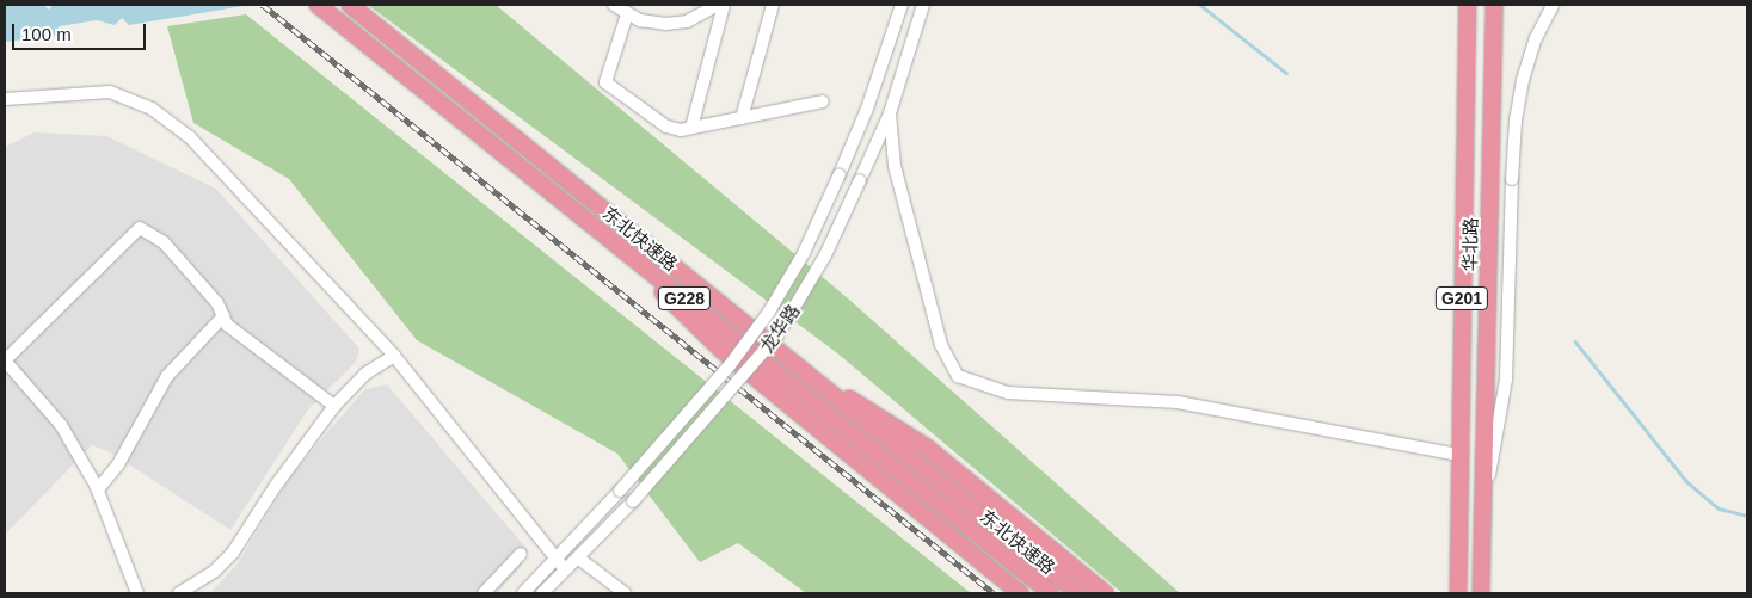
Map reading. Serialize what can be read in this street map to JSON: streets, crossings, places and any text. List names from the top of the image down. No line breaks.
{"streets":{"highway":["东北快速路","华北路","G228","G201"],"street":["龙华路"]},"scale_bar":"100 m"}
